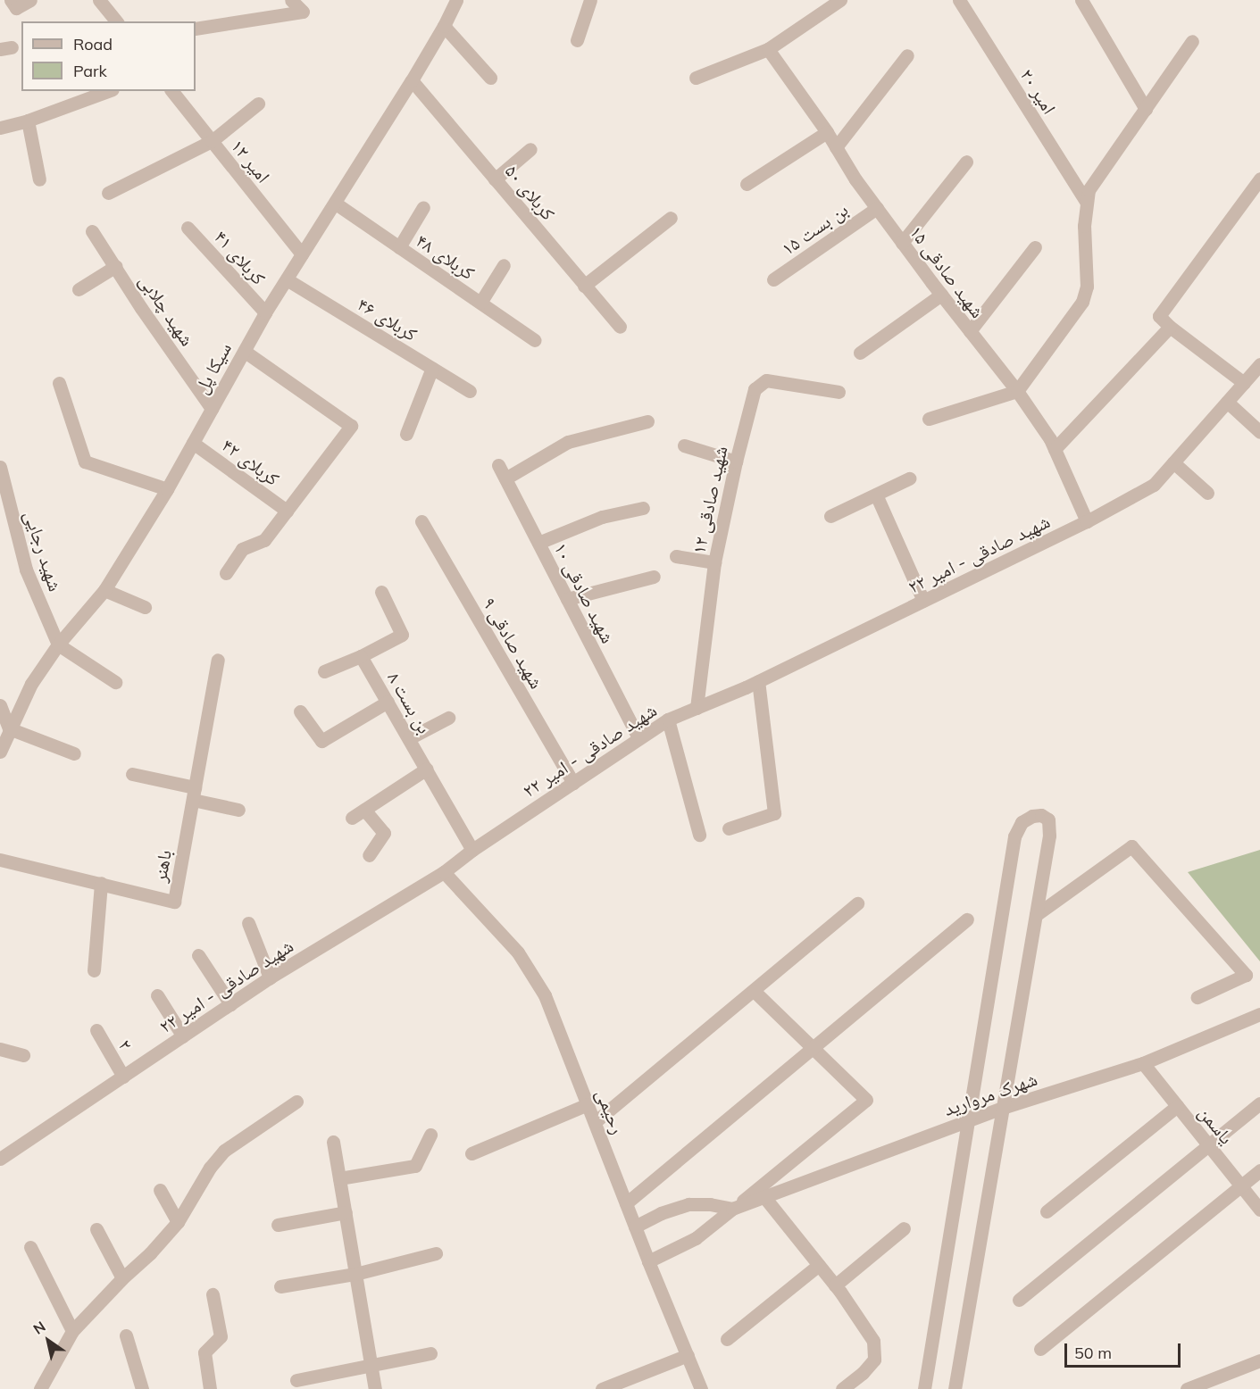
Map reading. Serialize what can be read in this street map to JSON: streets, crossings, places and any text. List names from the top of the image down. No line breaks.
{"streets":{"street":["امیر ۲۰","امير ۱۲","کربلای ۵۰","بن بست ۱۵","کربلای ۴۸","کربلای ۴۱","شهید صادقی ۱۵","شهید چلابی","کربلای ۴۶","سیکا پل","کربلای ۴۲","شهید صادقی ۱۲","شهید رجایی","شهید صادقی - امیر ۲۲","شهید صادقی ۱۰","شهید صادقی ۹","بن بست ۸","باهنر","۲","شهرک مروارید","رحیمی","یاسمن"]},"crossings":[["امير ۱۲","سیکا پل"],["کربلای ۵۰","سیکا پل"],["بن بست ۱۵","شهید صادقی ۱۵"],["کربلای ۴۸","سیکا پل"],["کربلای ۴۱","سیکا پل"],["شهید صادقی ۱۵","شهید صادقی - امیر ۲۲"],["شهید چلابی","سیکا پل"],["کربلای ۴۶","سیکا پل"],["سیکا پل","کربلای ۴۲"],["سیکا پل","شهید رجایی"],["شهید صادقی ۱۲","شهید صادقی - امیر ۲۲"],["شهید صادقی - امیر ۲۲","شهید صادقی ۱۰"],["شهید صادقی - امیر ۲۲","شهید صادقی ۹"],["شهید صادقی - امیر ۲۲","بن بست ۸"],["شهید صادقی - امیر ۲۲","۲"],["شهید صادقی - امیر ۲۲","رحیمی"],["شهرک مروارید","رحیمی"],["شهرک مروارید","یاسمن"]],"legend":["Road","Park"],"scale_bar":"50 m","north":"top left"}
